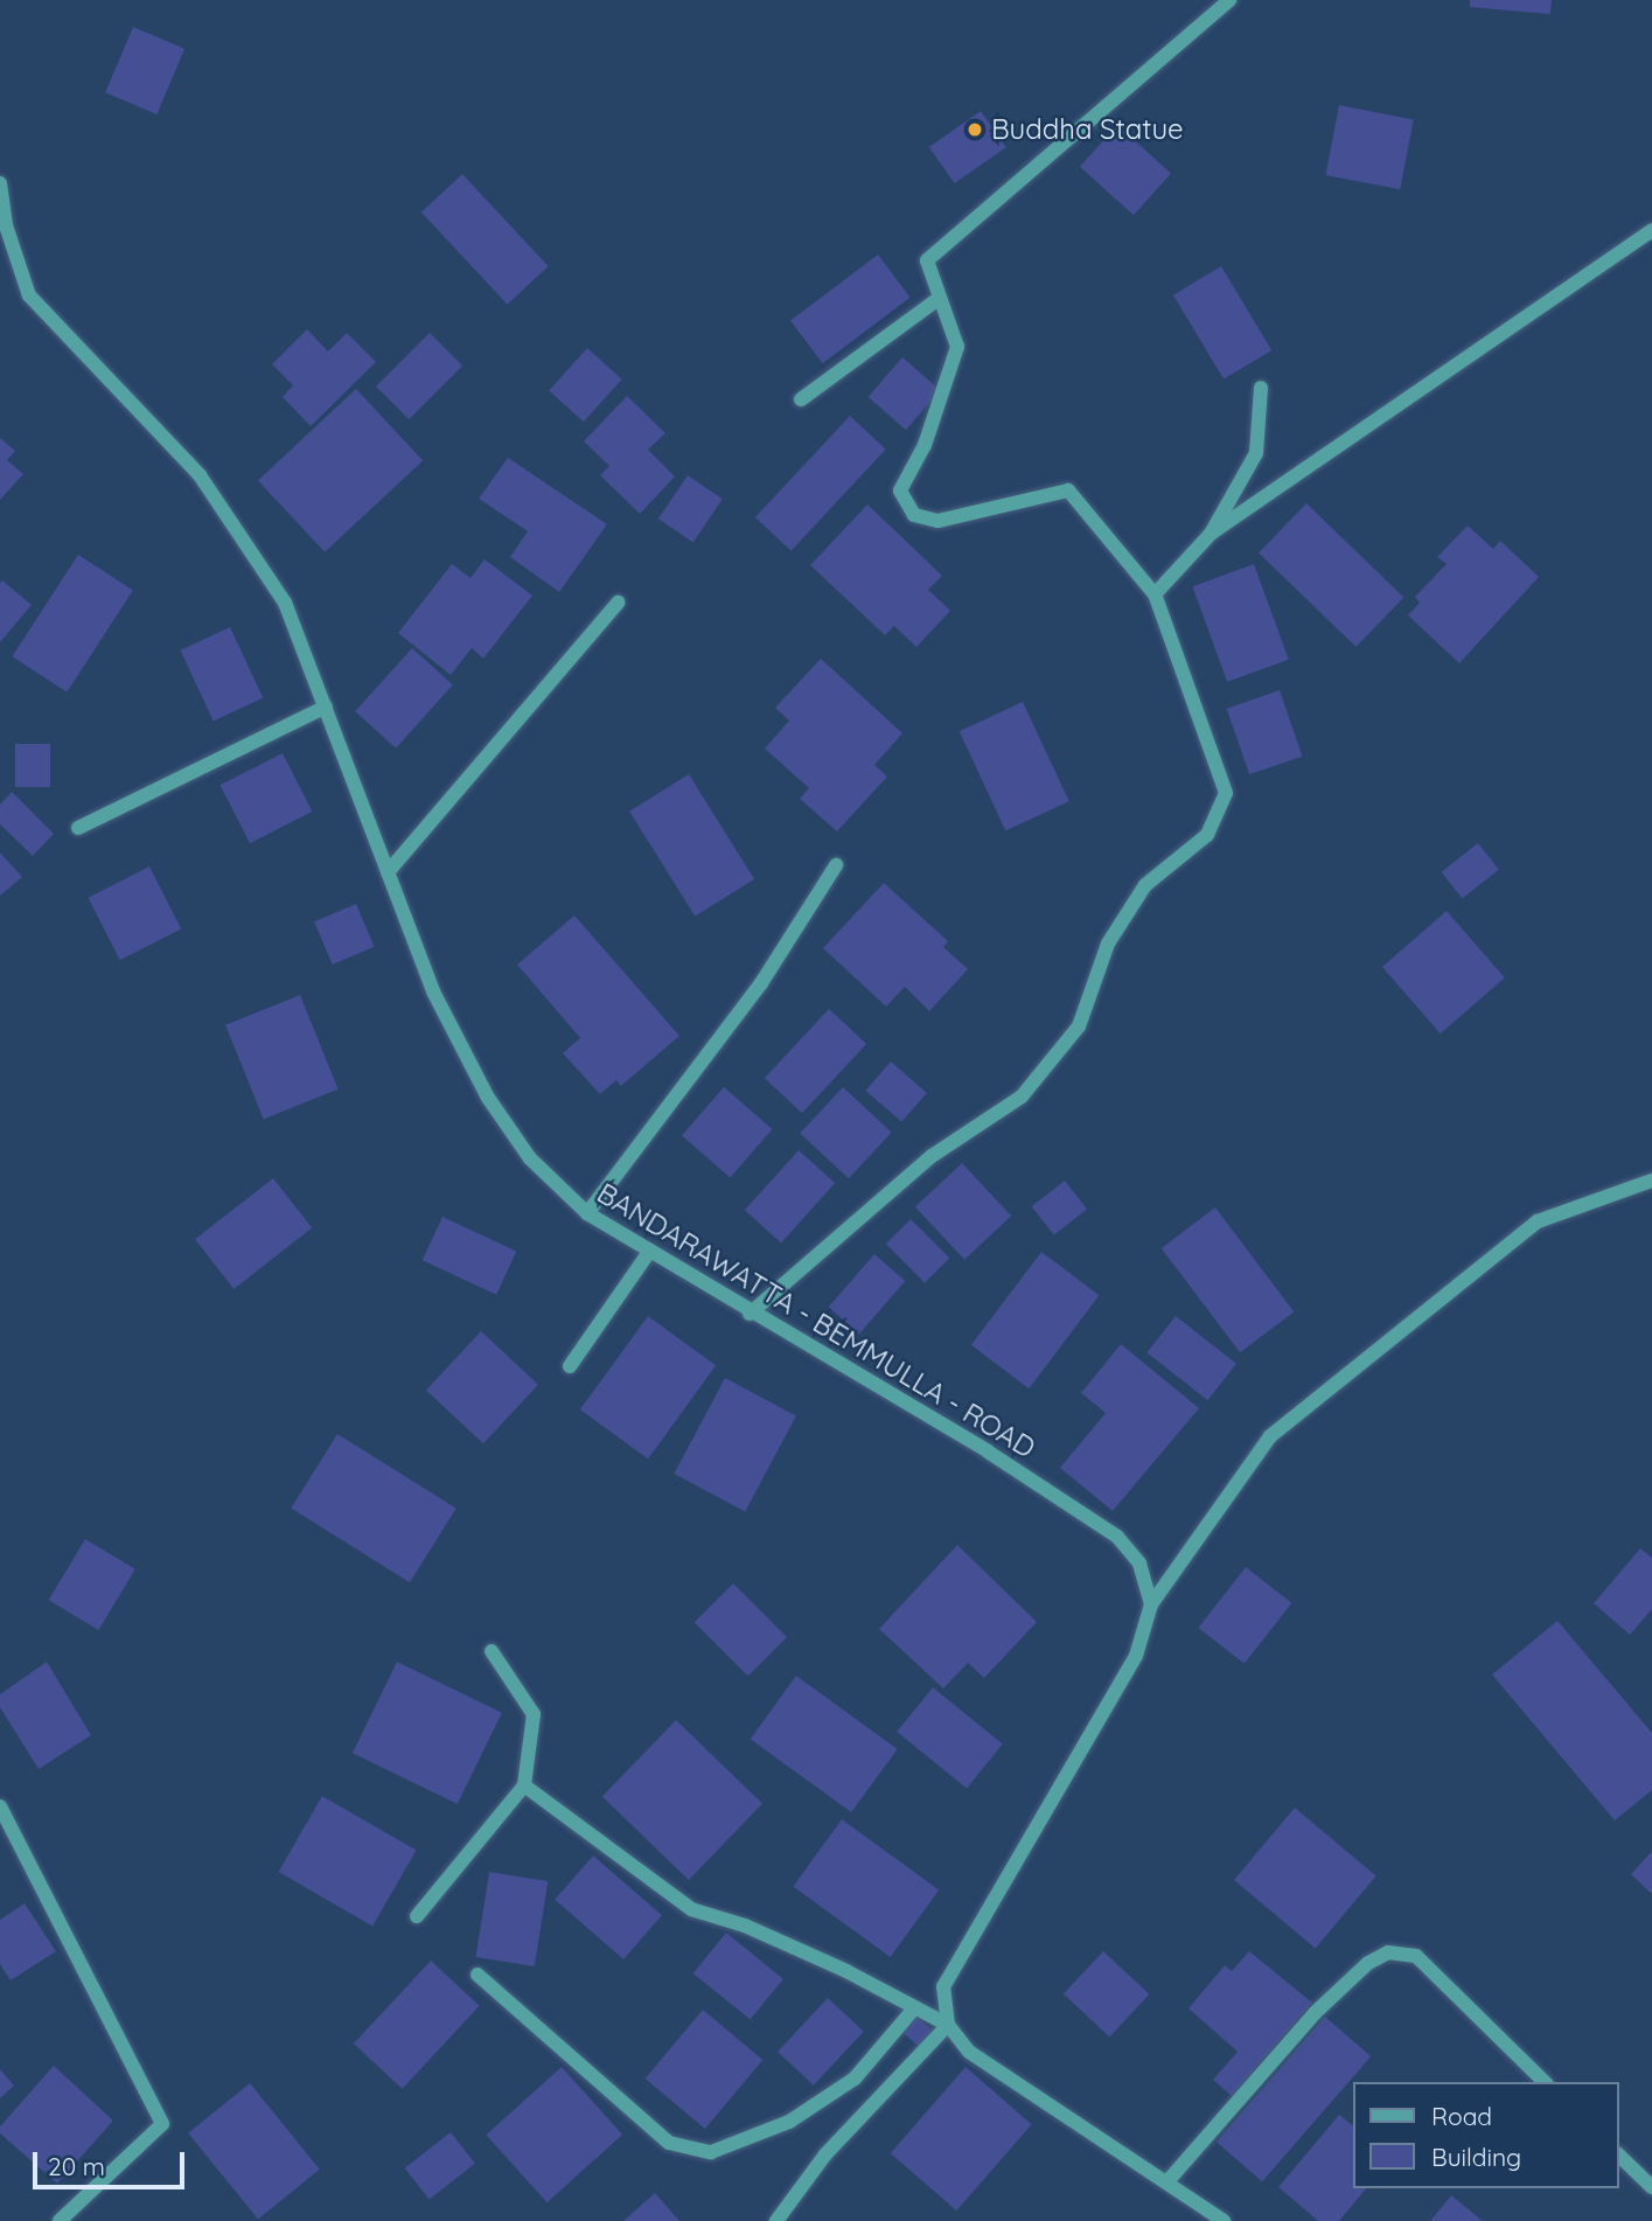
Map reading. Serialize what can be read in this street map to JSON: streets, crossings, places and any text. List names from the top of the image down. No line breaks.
{"streets":{"street":["BANDARAWATTA - BEMMULLA - ROAD"]},"places":["Buddha Statue"],"legend":["Road","Building"],"scale_bar":"20 m"}
